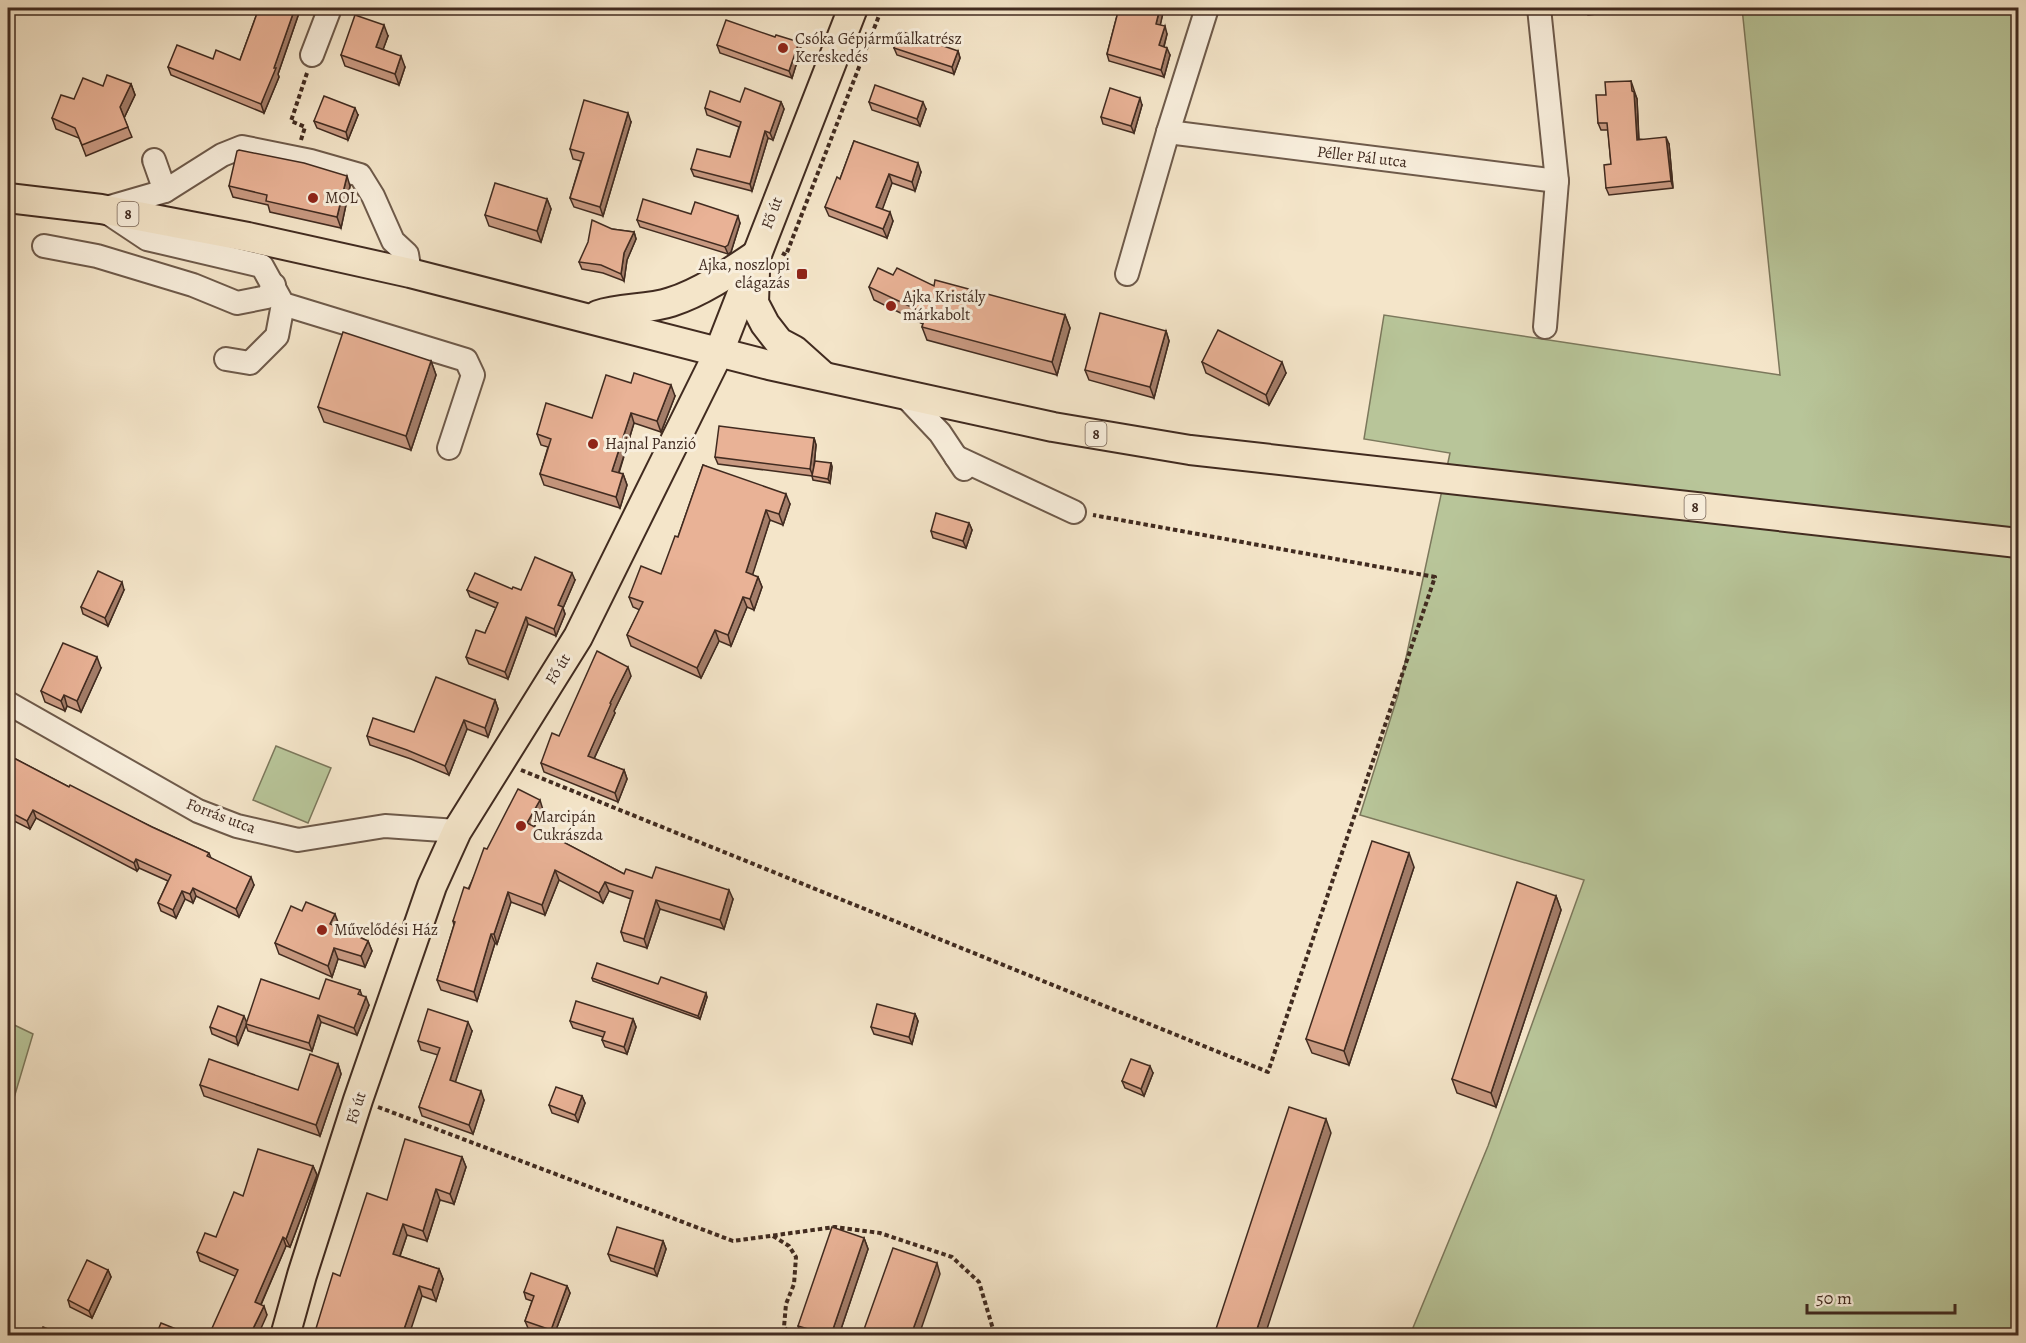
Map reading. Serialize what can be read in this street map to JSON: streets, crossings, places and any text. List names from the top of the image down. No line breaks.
{"streets":{"main road":["Fő út","8"],"street":["Péller Pál utca","Forrás utca"]},"crossings":[["Fő út","8"],["Fő út","Forrás utca"]],"places":{"other":["Csóka Gépjárműalkatrész Kereskedés","MOL","Ajka Kristály márkabolt","Hajnal Panzió","Marcipán Cukrászda","Művelődési Ház"],"transit":["Ajka, noszlopi elágazás"]},"scale_bar":"50 m"}
